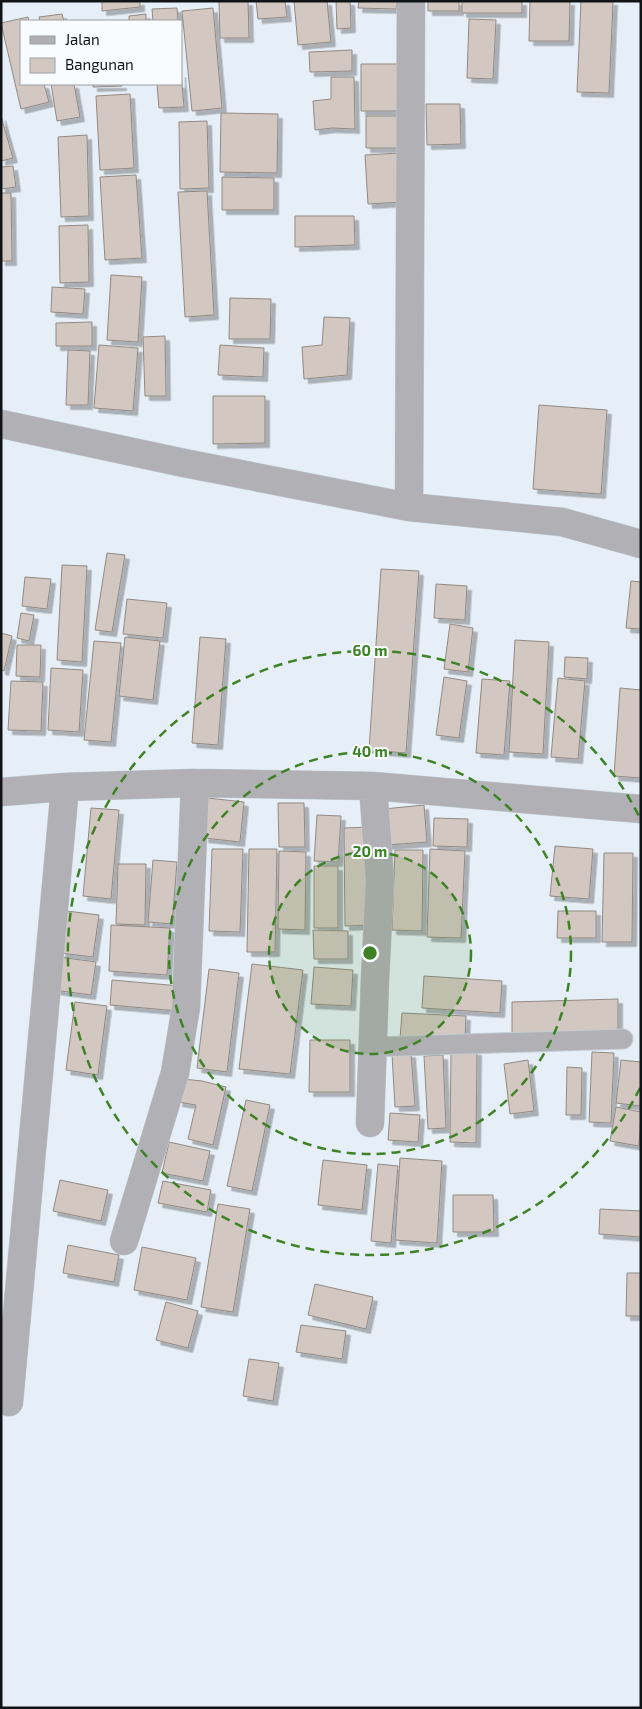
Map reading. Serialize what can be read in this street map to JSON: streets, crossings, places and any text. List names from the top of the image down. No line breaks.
{"legend":["Jalan","Bangunan"],"rings":["60 m","40 m","20 m"]}
